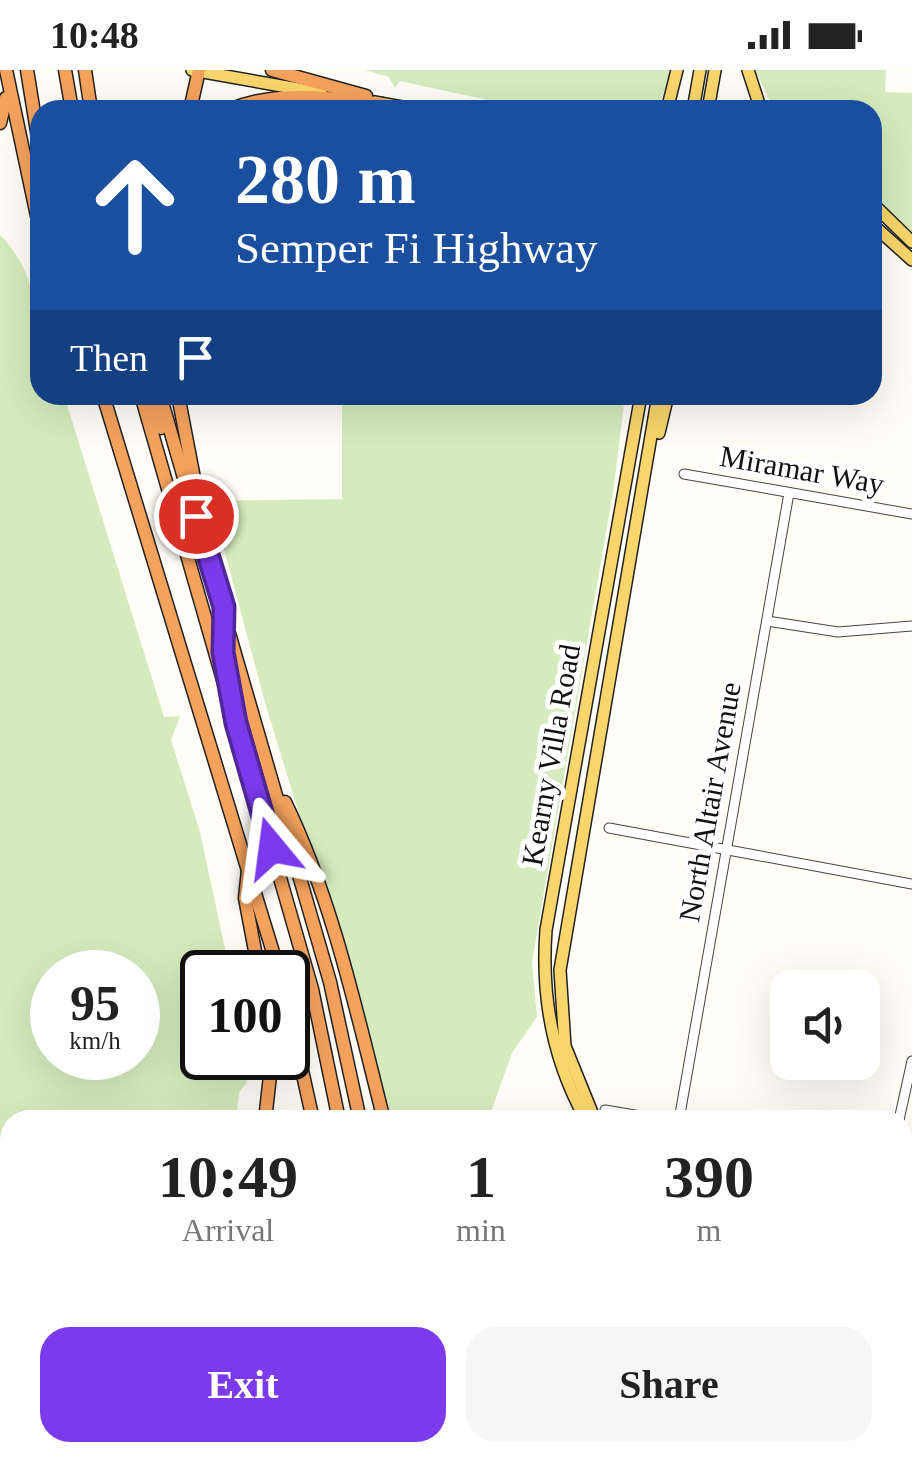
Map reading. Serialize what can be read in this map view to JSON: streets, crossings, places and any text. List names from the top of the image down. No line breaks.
{"streets":{"main road":["Kearny Villa Road"],"street":["Miramar Way","North Altair Avenue"]},"crossings":[["Miramar Way","North Altair Avenue"]],"page":{"status":"10:48","turn":["280 m","Semper Fi Highway"],"then":"Then","speed":"95 km/h","limit":"100","eta":["10:49","Arrival","1","min","390","m"],"buttons":["Exit","Share"]}}
